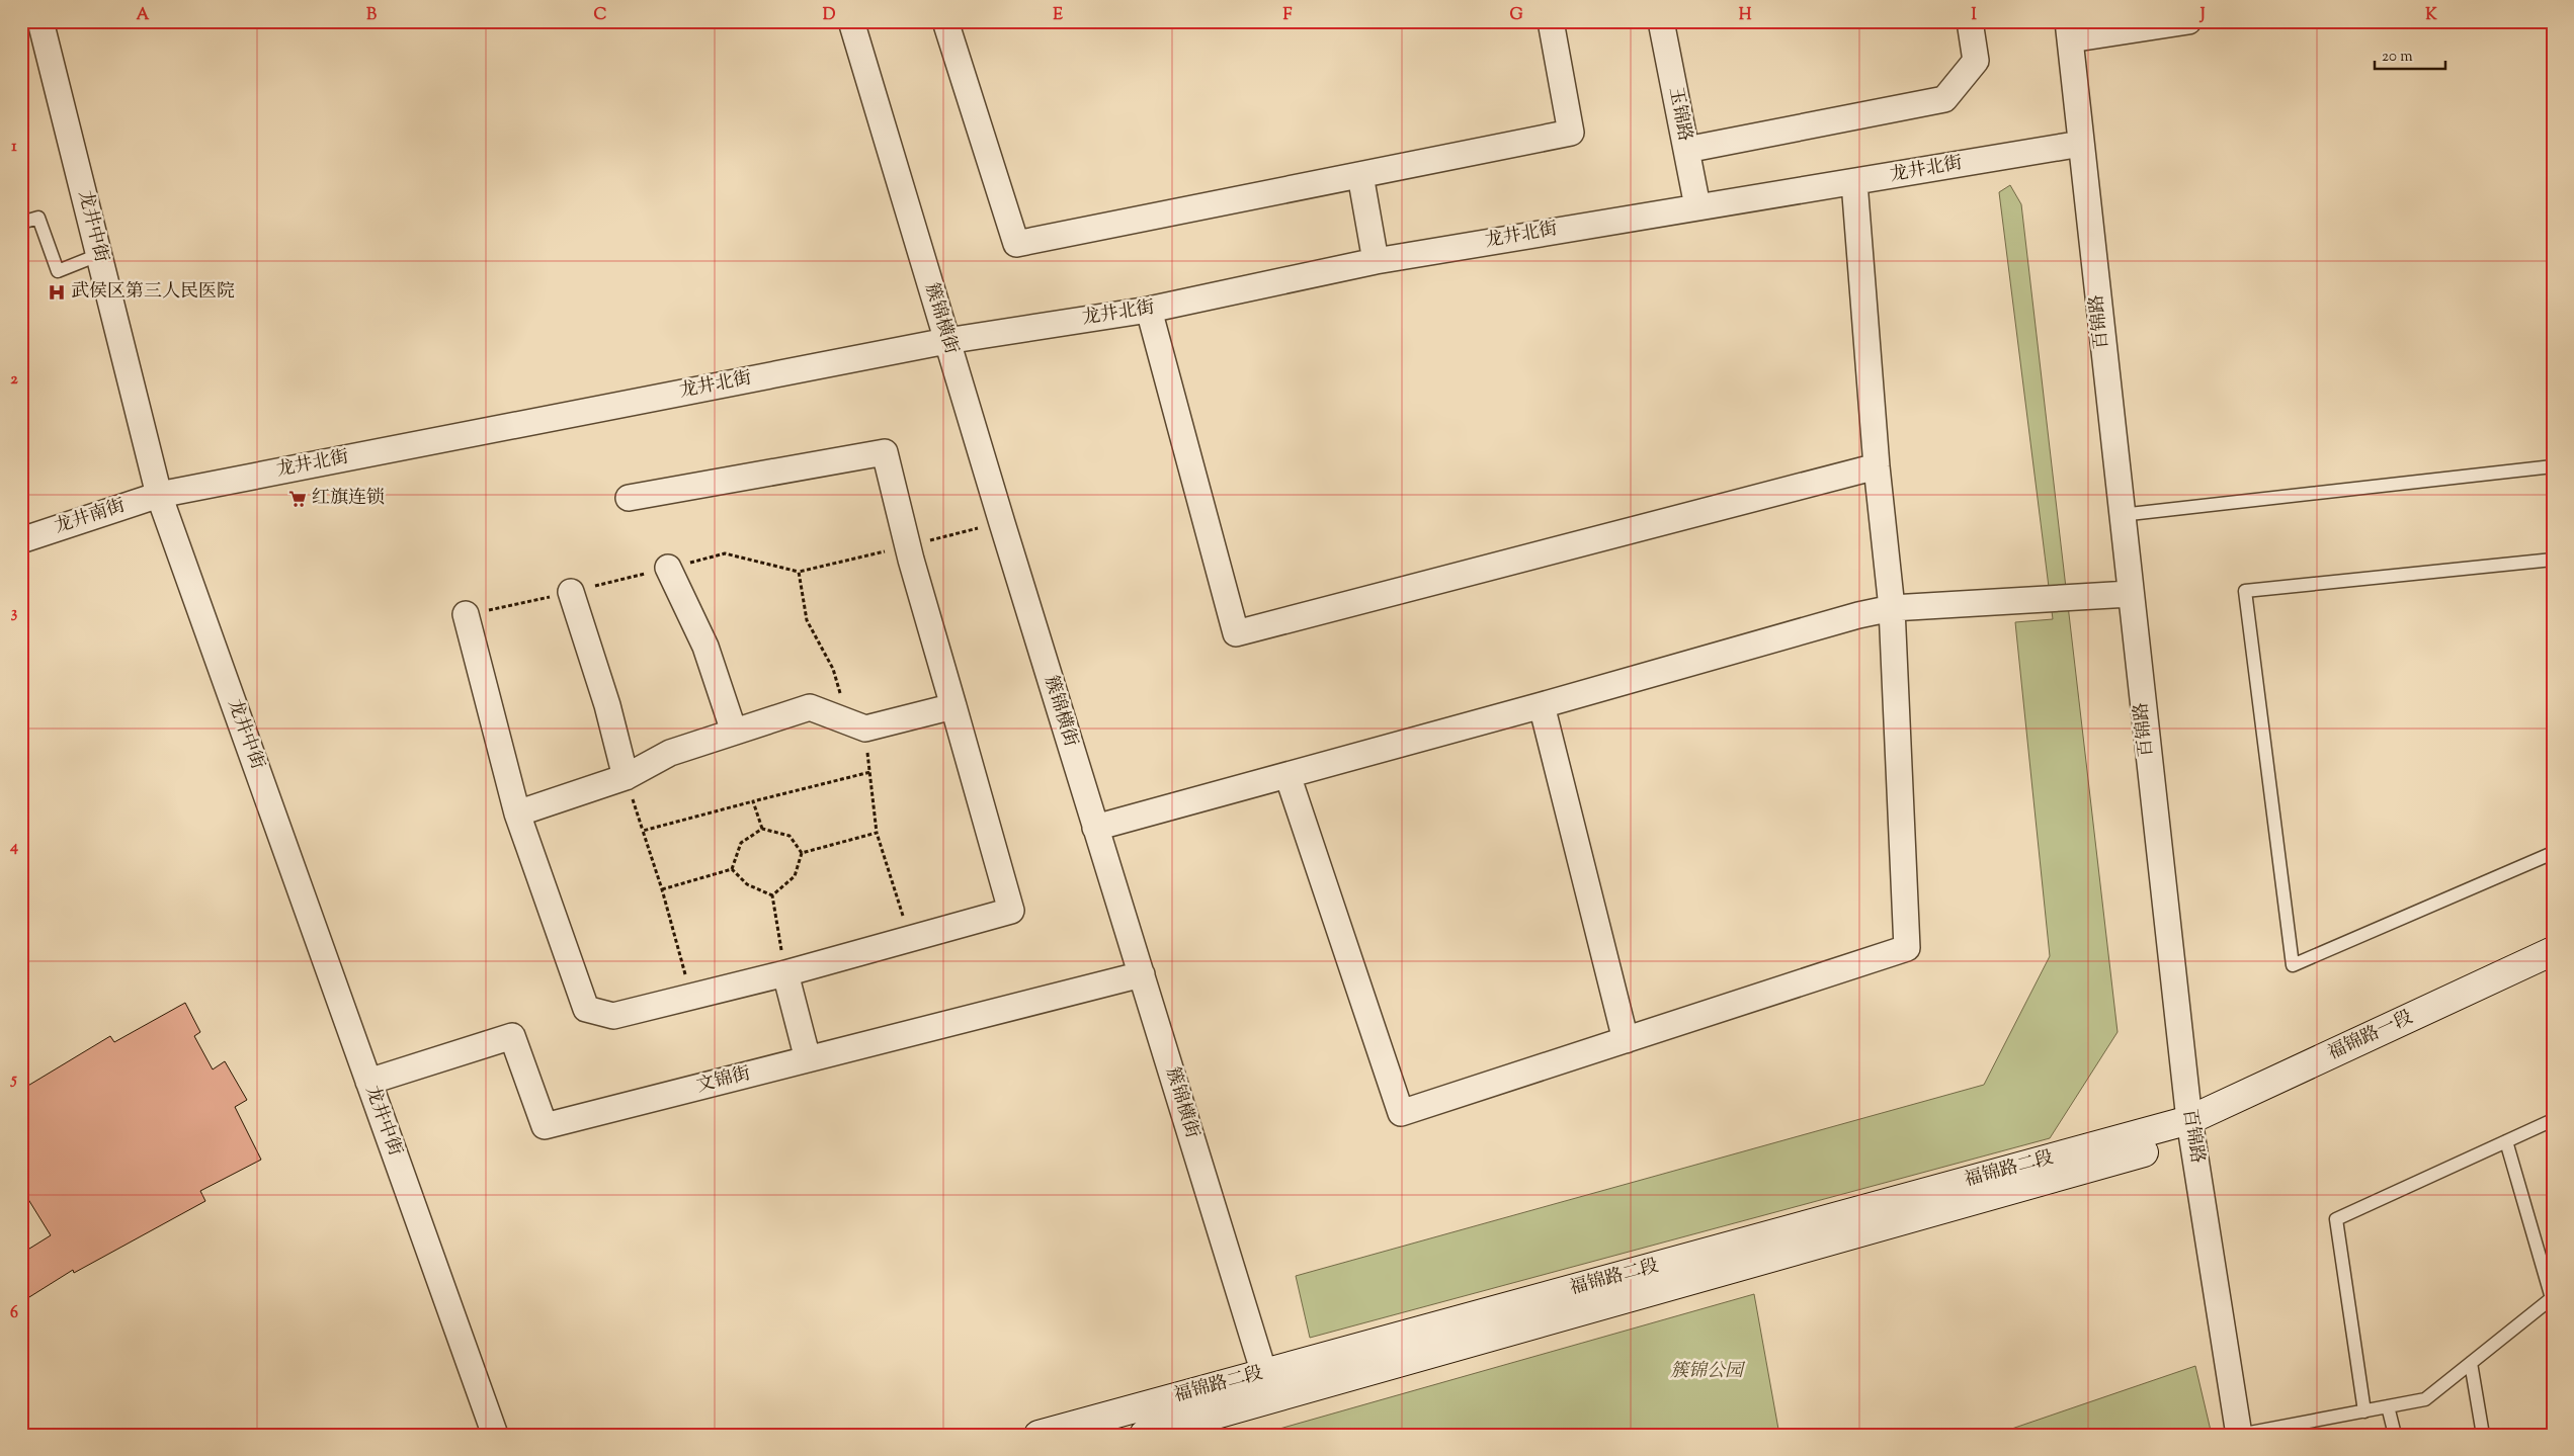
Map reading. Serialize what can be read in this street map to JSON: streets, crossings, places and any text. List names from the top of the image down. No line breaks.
{"streets":{"street":["玉锦路","龙井北街","龙井中街","簇锦横街","百锦路","龙井南街","福锦路一段","文锦街","福锦路二段"]},"crossings":[["玉锦路","龙井北街"],["龙井北街","龙井中街"],["龙井北街","簇锦横街"],["龙井北街","百锦路"],["龙井北街","龙井南街"],["龙井中街","龙井南街"],["龙井中街","文锦街"],["簇锦横街","文锦街"],["簇锦横街","福锦路二段"],["百锦路","福锦路一段"],["百锦路","福锦路二段"],["福锦路一段","福锦路二段"]],"parks":["簇锦公园"],"places":{"hospital":["武侯区第三人民医院"],"supermarket":["红旗连锁"]},"scale_bar":"20 m","grid":{"columns":["A","B","C","D","E","F","G","H","I","J","K"],"rows":["1","2","3","4","5","6"]}}
